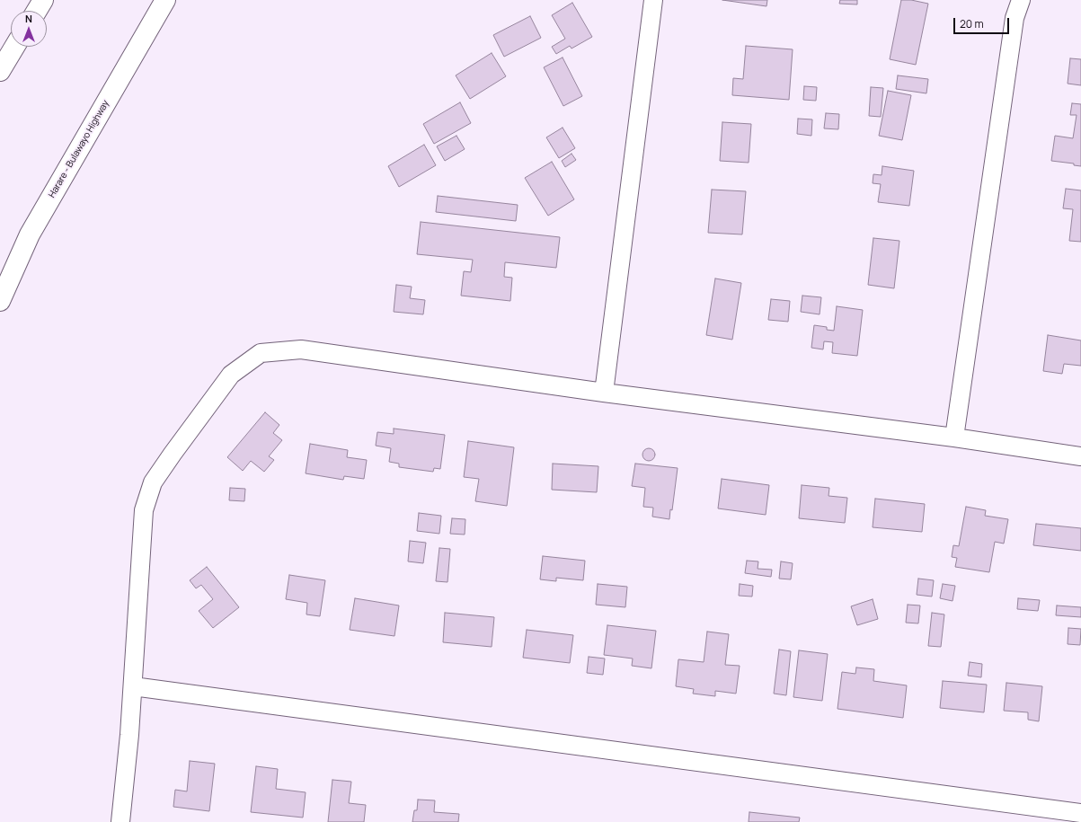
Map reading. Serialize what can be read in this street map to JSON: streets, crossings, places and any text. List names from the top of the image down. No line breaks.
{"streets":{"highway":["Harare - Bulawayo Highway"]},"scale_bar":"20 m","north":"top"}
